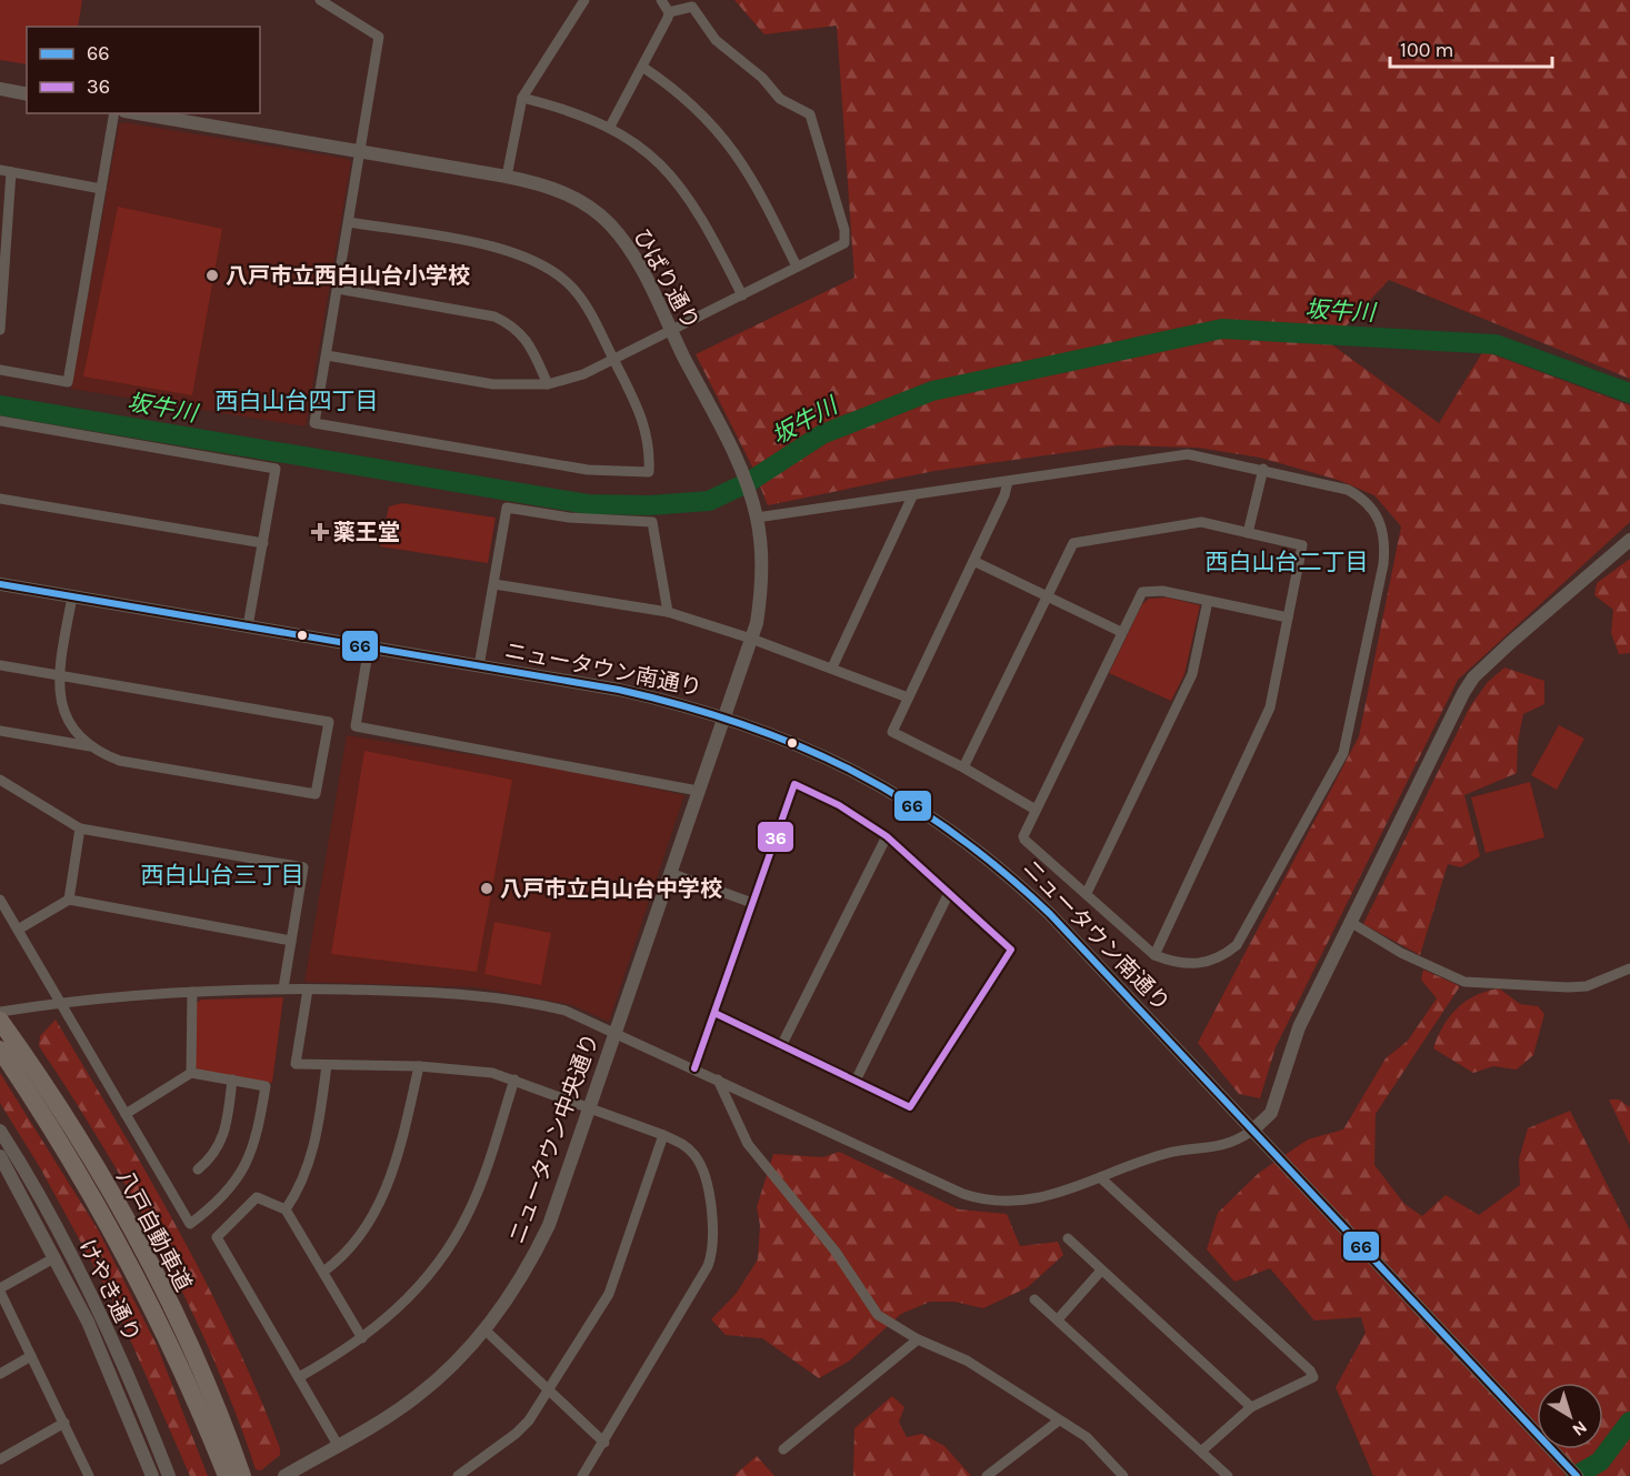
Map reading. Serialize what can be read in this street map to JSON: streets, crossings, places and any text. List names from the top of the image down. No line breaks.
{"streets":{"highway":["八戸自動車道"],"street":["ひばり通り","ニュータウン南通り","ニュータウン中央通り","けやき通り"]},"crossings":[["ひばり通り","ニュータウン南通り"],["ひばり通り","ニュータウン中央通り"],["ニュータウン南通り","ニュータウン中央通り"]],"districts":["西白山台四丁目","西白山台二丁目","西白山台三丁目"],"water":["坂牛川"],"places":{"other":["八戸市立西白山台小学校","八戸市立白山台中学校"],"health":["薬王堂"]},"lines":["transit line 66","transit line 36"],"legend":["66","36"],"scale_bar":"100 m","north":"bottom right"}
